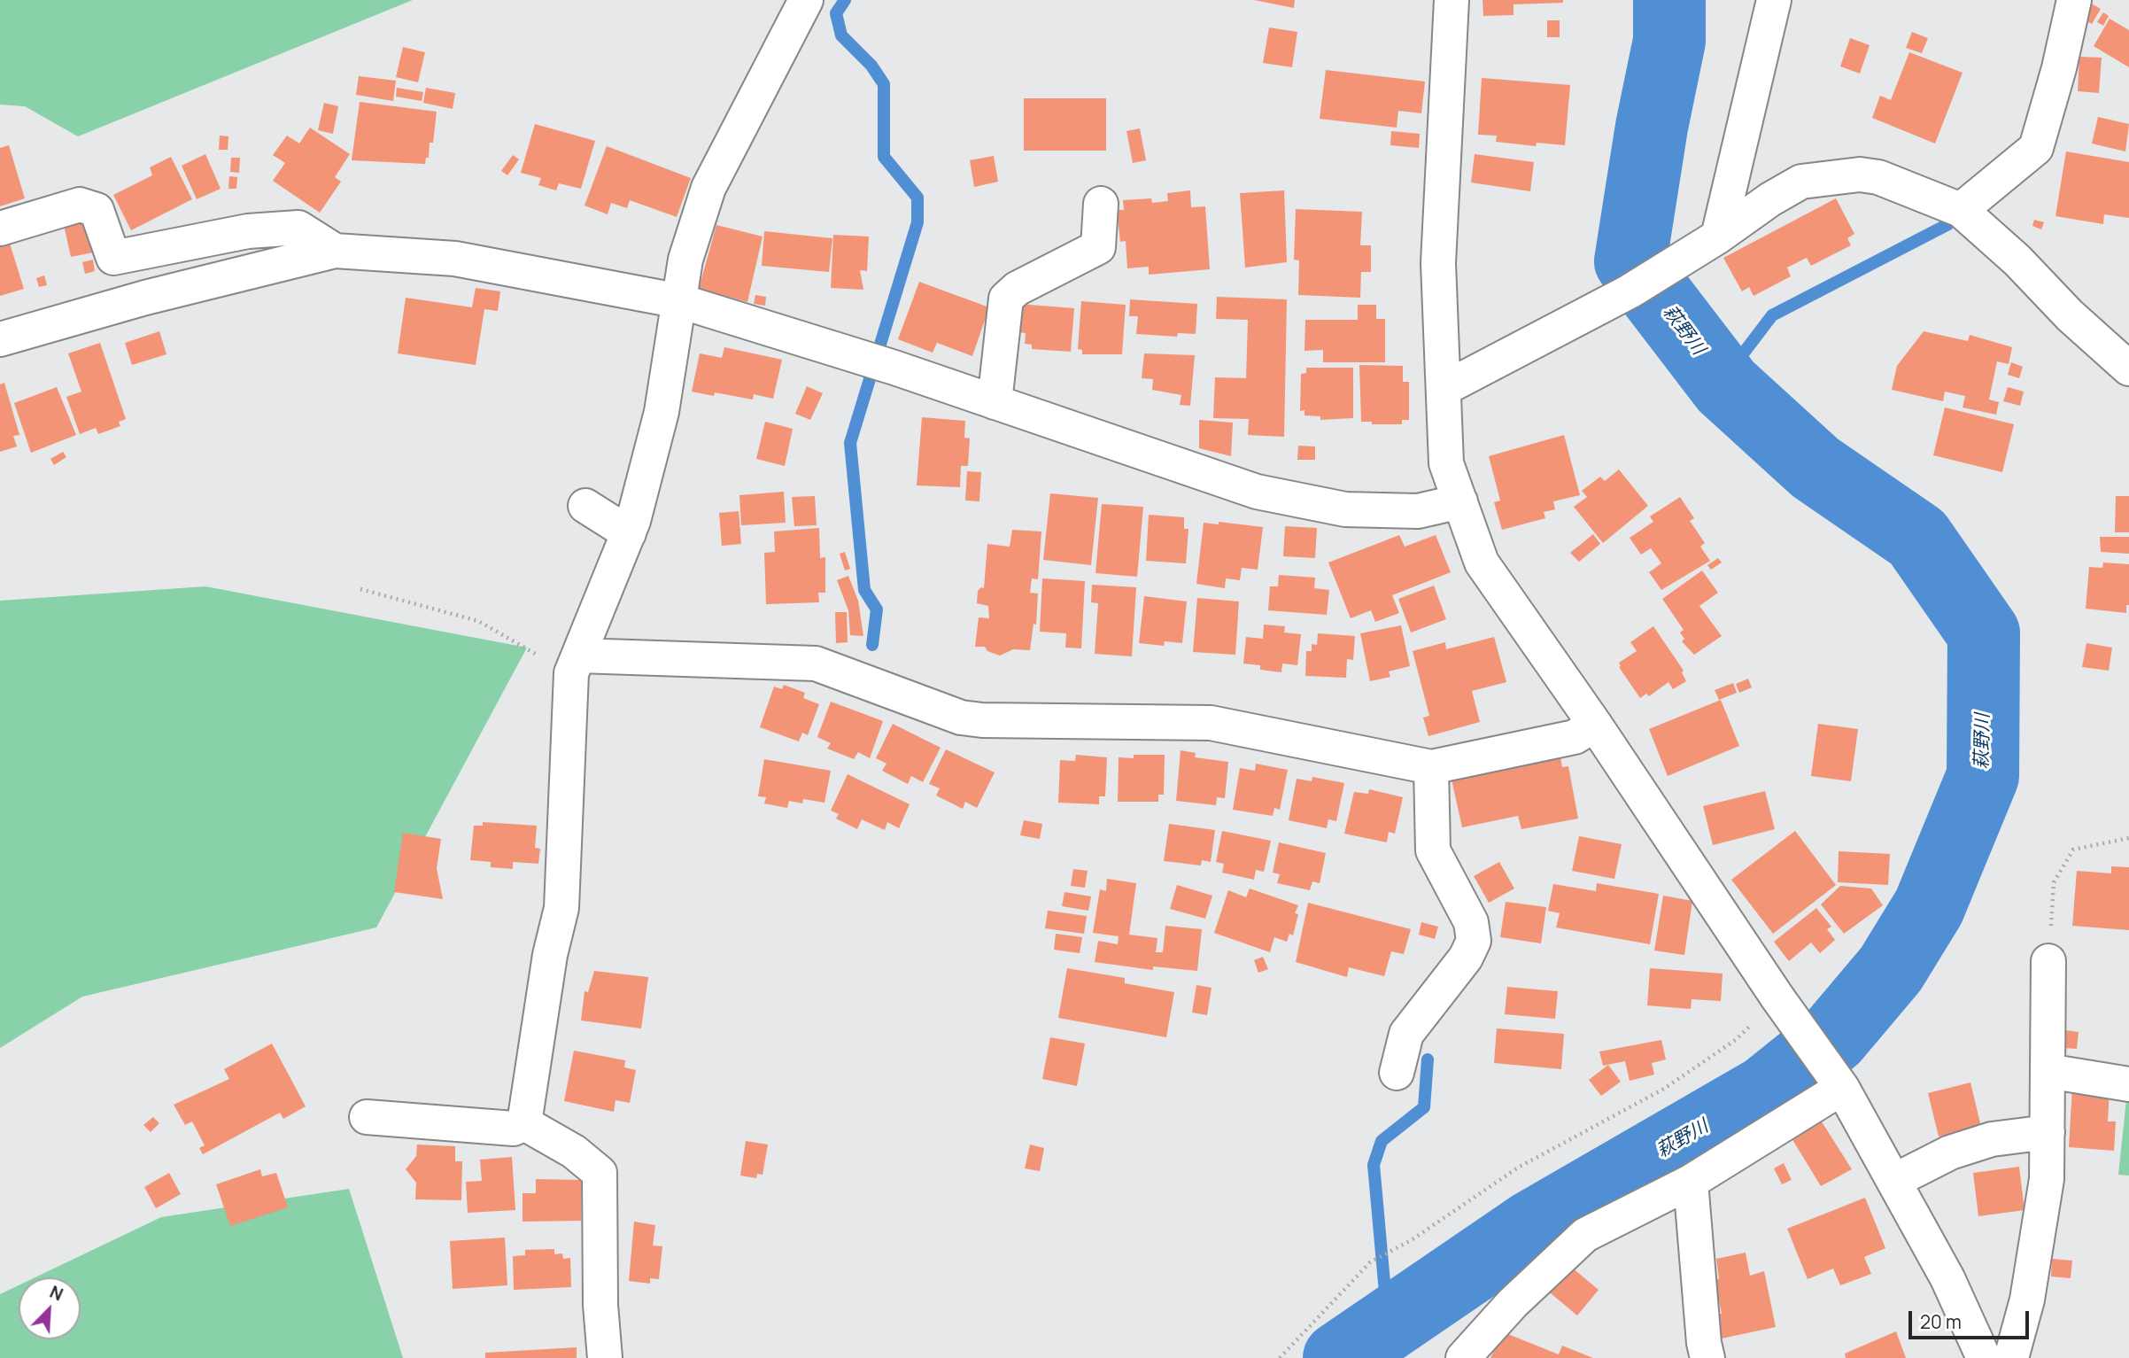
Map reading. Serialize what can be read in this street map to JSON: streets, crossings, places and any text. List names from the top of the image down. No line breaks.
{"water":["萩野川"],"scale_bar":"20 m","north":"top right"}
